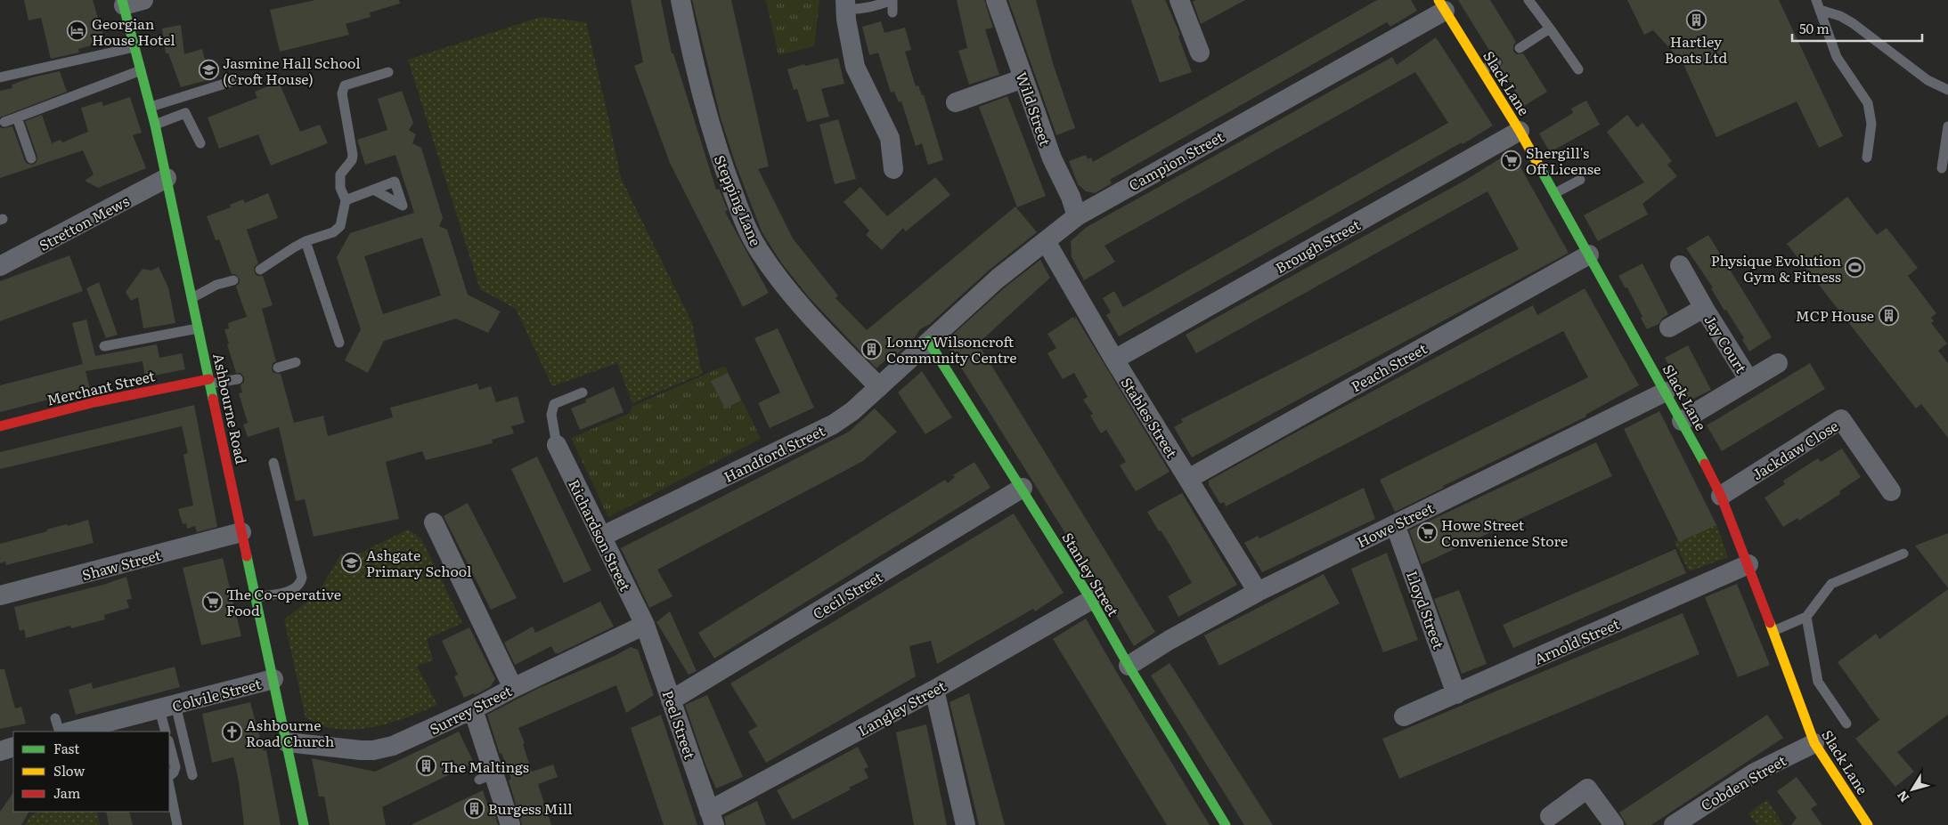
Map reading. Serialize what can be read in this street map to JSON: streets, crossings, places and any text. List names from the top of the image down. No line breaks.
{"streets":{"street":["Slack Lane","Wild Street","Campion Street","Stepping Lane","Stretton Mews","Brough Street","Jay Court","Peach Street","Merchant Street","Ashbourne Road","Stables Street","Jackdaw Close","Handford Street","Howe Street","Richardson Street","Shaw Street","Stanley Street","Cecil Street","Lloyd Street","Arnold Street","Colvile Street","Langley Street","Surrey Street","Peel Street","Cobden Street"]},"crossings":[["Slack Lane","Campion Street"],["Slack Lane","Brough Street"],["Slack Lane","Jay Court"],["Slack Lane","Peach Street"],["Slack Lane","Jackdaw Close"],["Slack Lane","Howe Street"],["Slack Lane","Arnold Street"],["Slack Lane","Cobden Street"],["Wild Street","Campion Street"],["Campion Street","Stables Street"],["Campion Street","Handford Street"],["Campion Street","Stanley Street"],["Stepping Lane","Handford Street"],["Stretton Mews","Ashbourne Road"],["Brough Street","Stables Street"],["Peach Street","Stables Street"],["Merchant Street","Ashbourne Road"],["Ashbourne Road","Shaw Street"],["Ashbourne Road","Colvile Street"],["Ashbourne Road","Surrey Street"],["Stables Street","Howe Street"],["Handford Street","Richardson Street"],["Handford Street","Stanley Street"],["Howe Street","Stanley Street"],["Howe Street","Lloyd Street"],["Richardson Street","Surrey Street"],["Richardson Street","Peel Street"],["Stanley Street","Cecil Street"],["Stanley Street","Langley Street"],["Cecil Street","Peel Street"],["Lloyd Street","Arnold Street"],["Langley Street","Peel Street"],["Surrey Street","Peel Street"]],"places":{"building":["Hartley Boats Ltd","MCP House","Lonny Wilsoncroft Community Centre","The Maltings","Burgess Mill"],"hotel":["Georgian House Hotel"],"school or university":["Jasmine Hall School (Croft House)","Ashgate Primary School"],"supermarket":["Shergill's Off License","Howe Street Convenience Store","The Co-operative Food"],"sports":["Physique Evolution Gym & Fitness"],"church":["Ashbourne Road Church"]},"legend":["Fast","Slow","Jam"],"scale_bar":"50 m","north":"bottom left"}
